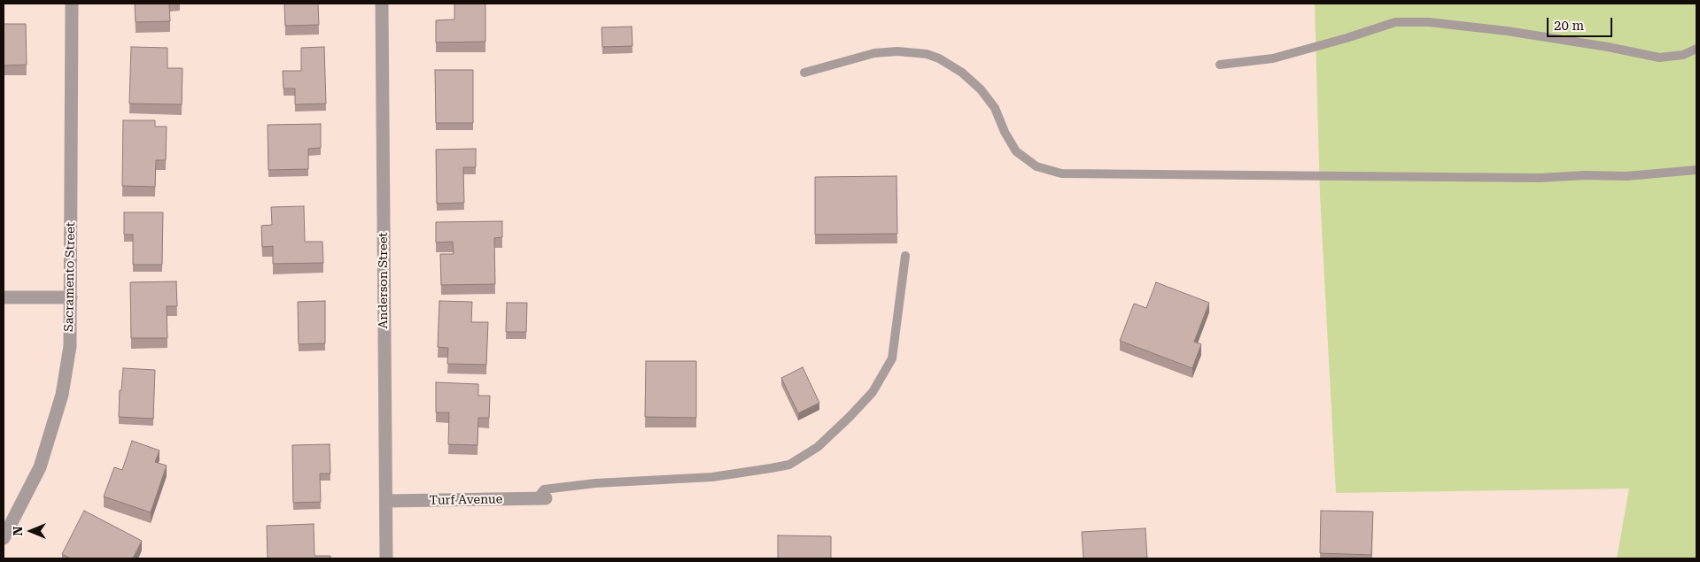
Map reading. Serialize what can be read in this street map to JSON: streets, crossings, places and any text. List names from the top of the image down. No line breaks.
{"streets":{"street":["Sacramento Street","Anderson Street","Turf Avenue"]},"crossings":[["Anderson Street","Turf Avenue"]],"scale_bar":"20 m","north":"left"}
